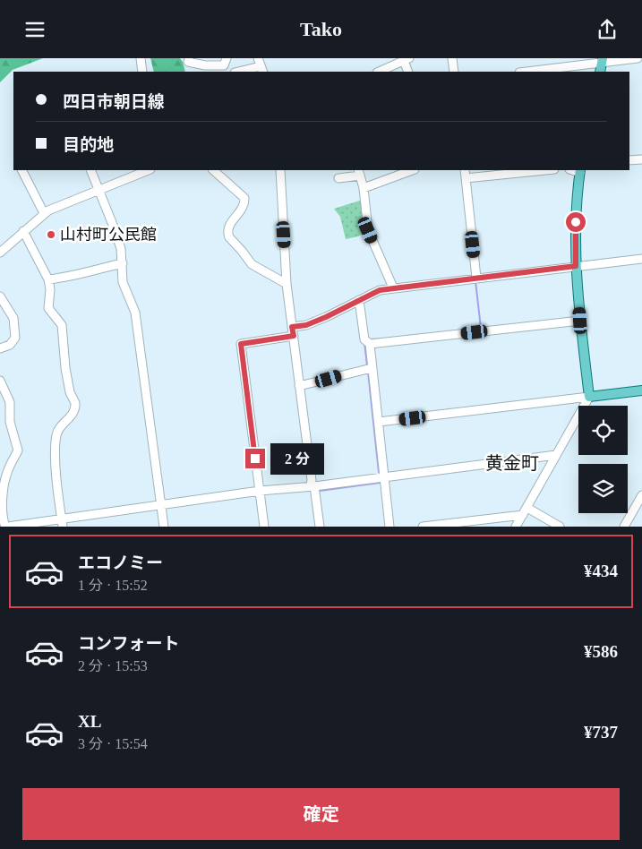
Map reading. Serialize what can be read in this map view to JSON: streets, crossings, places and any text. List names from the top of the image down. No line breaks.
{"districts":["黄金町"],"places":["山村町公民館"],"page":{"header":"Tako","banner":["四日市朝日線","目的地"],"bubble":"2 分","list":[{"name":"エコノミー","note":"1 分 · 15:52","value":"¥434"},{"name":"コンフォート","note":"2 分 · 15:53","value":"¥586"},{"name":"XL","note":"3 分 · 15:54","value":"¥737"}],"buttons":"確定"}}
